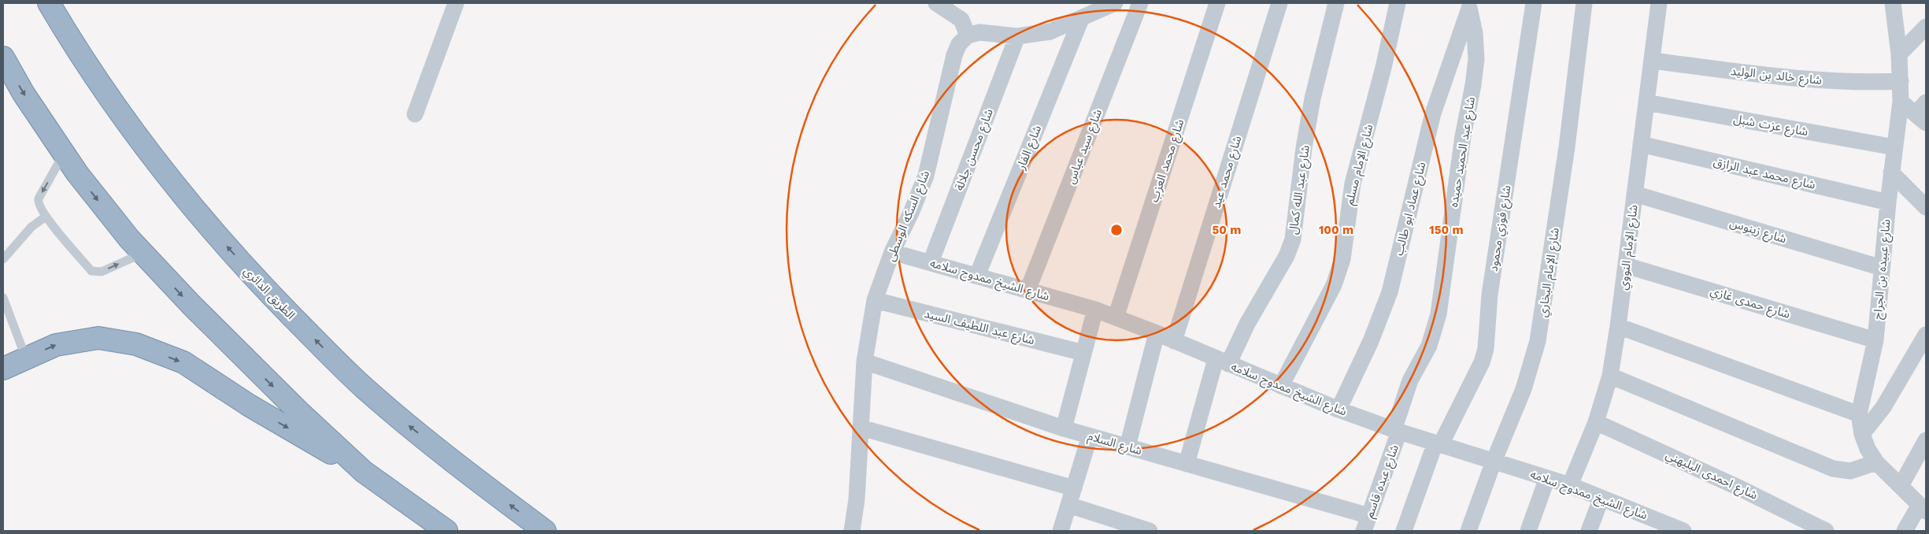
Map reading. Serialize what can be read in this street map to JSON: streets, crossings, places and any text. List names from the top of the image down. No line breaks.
{"streets":{"highway":["الطريق الدائري"],"street":["شارع خالد بن الوليد","شارع عزت شبل","شارع سيد عباس","شارع الفار","شارع محسن جلالة","شارع عبد الحميد حميده","شارع محمد العزب","شارع الإمام مسلم","شارع محمد عيد","شارع محمد عبد الرازق","شارع عبد الله كمال","شارع عماد ابو طالب","شارع السكه الوسطى","شارع فوزي محمود","شارع زينوس","شارع الإمام النووي","شارع عبيده بن الجراح","شارع الإمام البخاري","شارع الشيخ ممدوح سلامه","شارع حمدى غازي","شارع عبد اللطيف السيد","شارع السلام","شارع احمدى البليهني","شارع عبده قاسم"]},"crossings":[["شارع خالد بن الوليد","شارع الإمام النووي"],["شارع خالد بن الوليد","شارع عبيده بن الجراح"],["شارع عزت شبل","شارع الإمام النووي"],["شارع عزت شبل","شارع عبيده بن الجراح"],["شارع سيد عباس","شارع الشيخ ممدوح سلامه"],["شارع الفار","شارع الشيخ ممدوح سلامه"],["شارع محسن جلالة","شارع الشيخ ممدوح سلامه"],["شارع عبد الحميد حميده","شارع عماد ابو طالب"],["شارع عبد الحميد حميده","شارع الشيخ ممدوح سلامه"],["شارع عبد الحميد حميده","شارع عبده قاسم"],["شارع محمد العزب","شارع الشيخ ممدوح سلامه"],["شارع الإمام مسلم","شارع الشيخ ممدوح سلامه"],["شارع محمد عيد","شارع الشيخ ممدوح سلامه"],["شارع محمد عبد الرازق","شارع الإمام النووي"],["شارع محمد عبد الرازق","شارع عبيده بن الجراح"],["شارع عبد الله كمال","شارع الشيخ ممدوح سلامه"],["شارع عبد الله كمال","شارع السلام"],["شارع عماد ابو طالب","شارع الشيخ ممدوح سلامه"],["شارع السكه الوسطى","شارع الشيخ ممدوح سلامه"],["شارع السكه الوسطى","شارع عبد اللطيف السيد"],["شارع السكه الوسطى","شارع السلام"],["شارع فوزي محمود","شارع الشيخ ممدوح سلامه"],["شارع زينوس","شارع الإمام النووي"],["شارع زينوس","شارع عبيده بن الجراح"],["شارع الإمام النووي","شارع الشيخ ممدوح سلامه"],["شارع الإمام النووي","شارع حمدى غازي"],["شارع الإمام النووي","شارع احمدى البليهني"],["شارع عبيده بن الجراح","شارع حمدى غازي"],["شارع الإمام البخاري","شارع الشيخ ممدوح سلامه"],["شارع الشيخ ممدوح سلامه","شارع عبده قاسم"],["شارع السلام","شارع عبده قاسم"]],"rings":["50 m","100 m","150 m"]}
